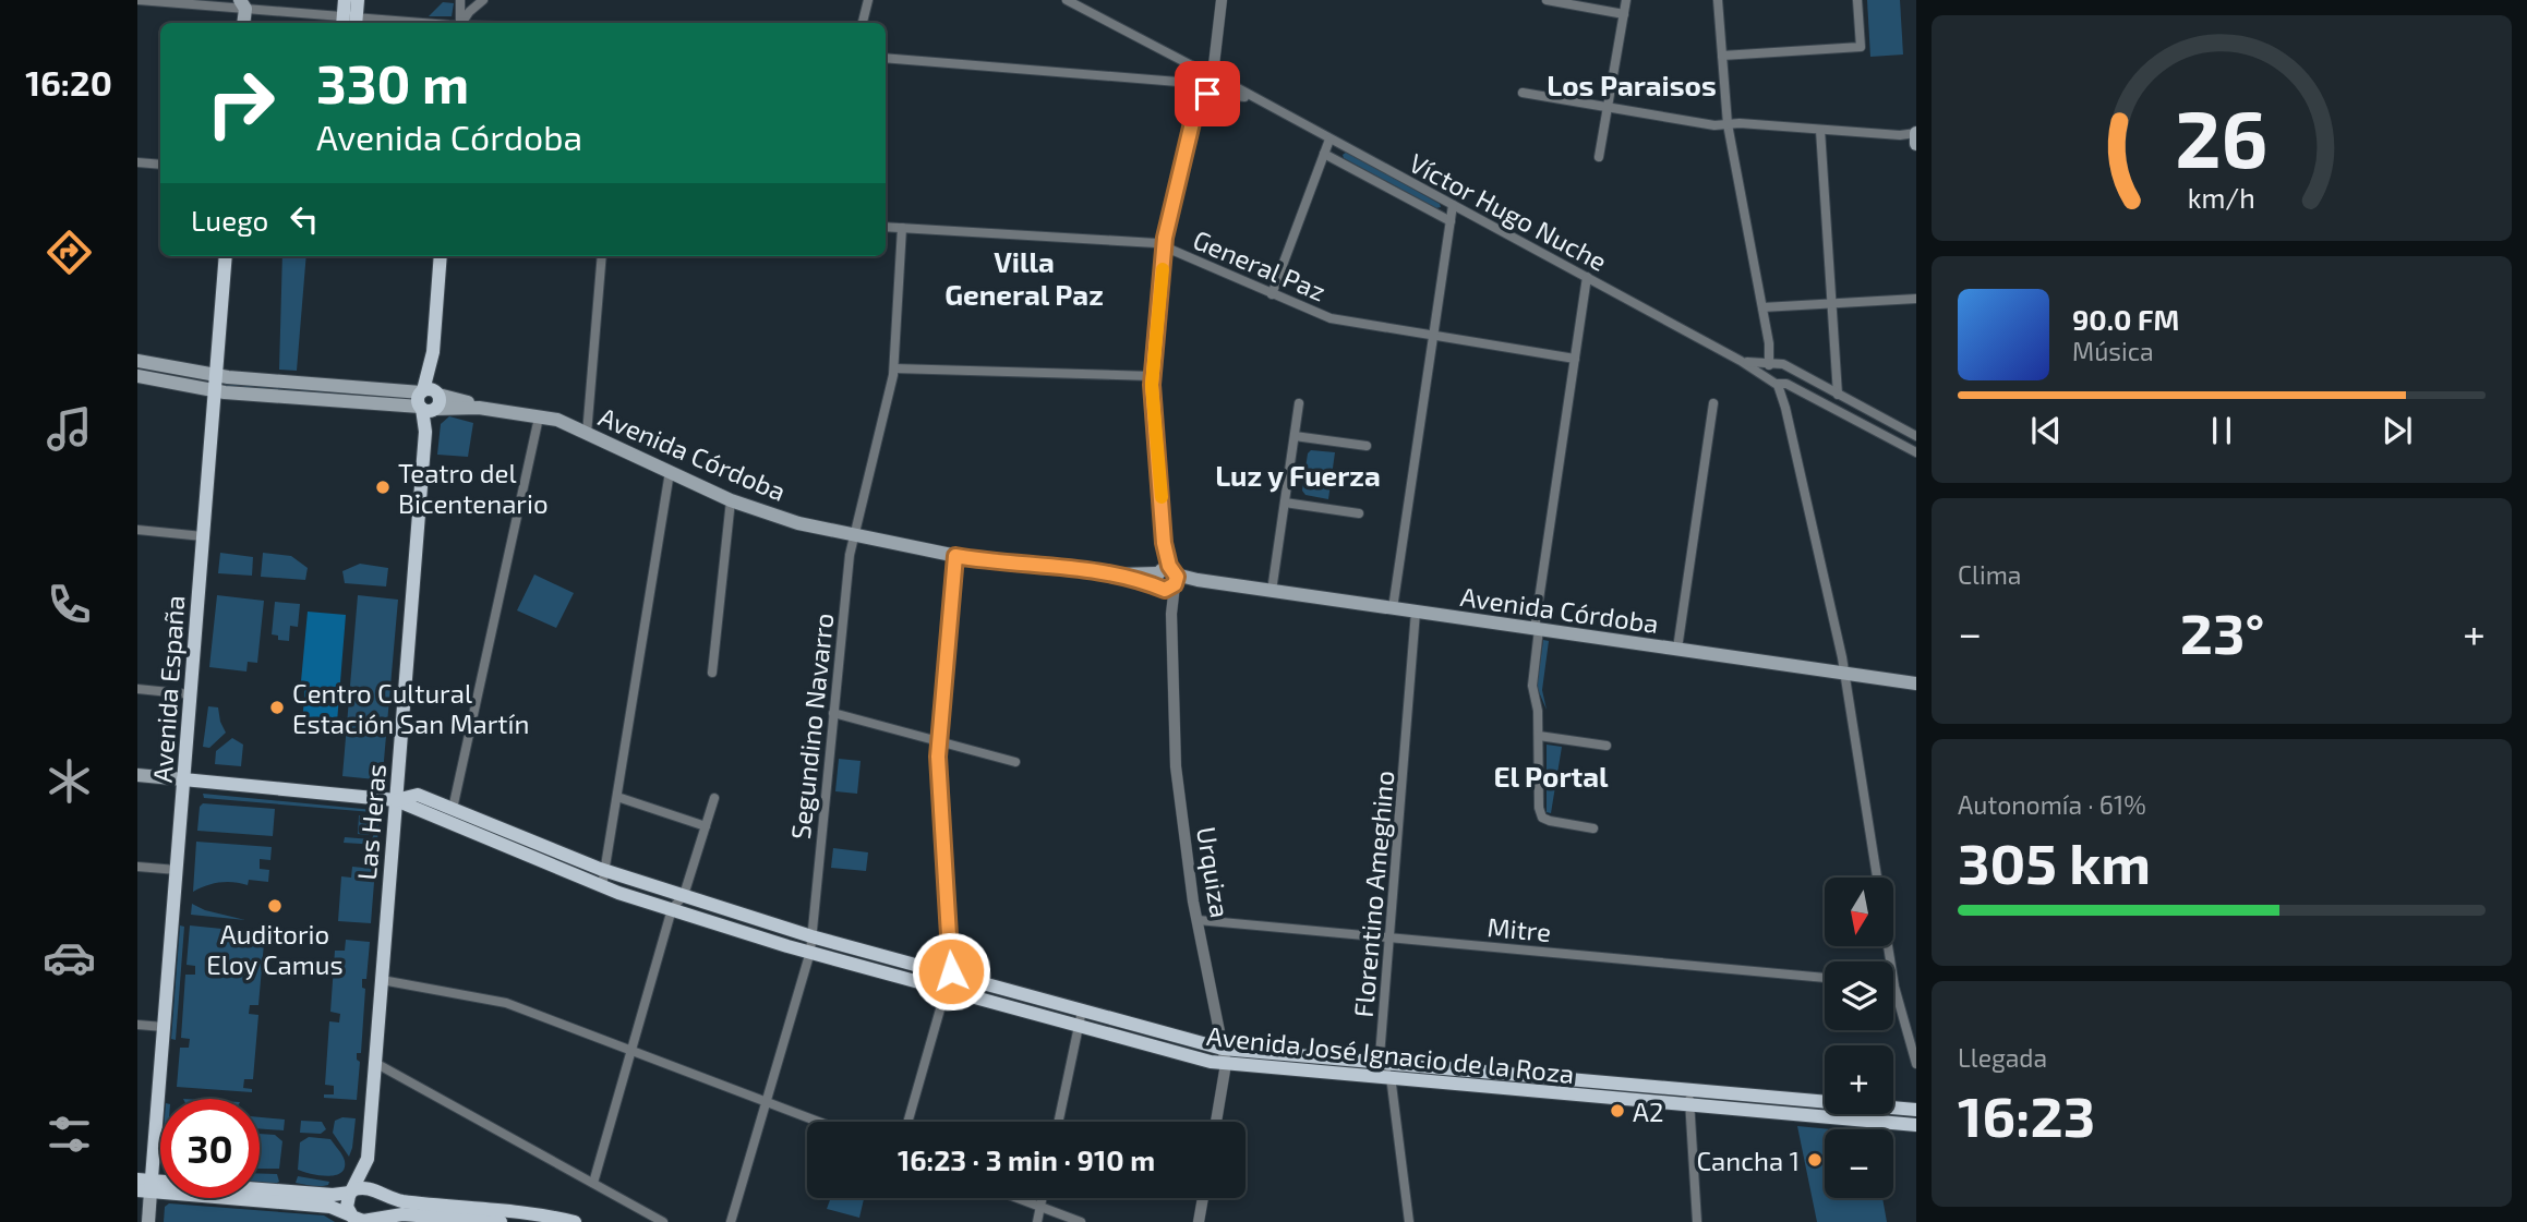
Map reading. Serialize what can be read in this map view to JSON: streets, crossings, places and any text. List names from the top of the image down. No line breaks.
{"streets":{"main road":["Avenida Córdoba","Avenida España","Las Heras","Avenida José Ignacio de la Roza"],"street":["Víctor Hugo Nuche","General Paz","Segundino Navarro","Urquiza","Florentino Ameghino","Mitre"]},"crossings":[["Víctor Hugo Nuche","Urquiza"],["General Paz","Segundino Navarro"],["General Paz","Urquiza"],["Avenida Córdoba","Avenida España"],["Avenida Córdoba","Segundino Navarro"],["Avenida Córdoba","Las Heras"],["Avenida Córdoba","Urquiza"],["Avenida Córdoba","Florentino Ameghino"],["Avenida España","Avenida José Ignacio de la Roza"],["Segundino Navarro","Avenida José Ignacio de la Roza"],["Las Heras","Avenida José Ignacio de la Roza"],["Urquiza","Mitre"],["Urquiza","Avenida José Ignacio de la Roza"],["Florentino Ameghino","Mitre"],["Florentino Ameghino","Avenida José Ignacio de la Roza"]],"districts":["Los Paraisos","Villa General Paz","Luz y Fuerza","El Portal"],"places":["Teatro del Bicentenario","Centro Cultural Estación San Martín","Auditorio Eloy Camus","A2","Cancha 1"],"north":"bottom","page":{"tabs":"16:20","turn":["330 m","Avenida Córdoba"],"then":"Luego","song":["90.0 FM","Música"],"tile":["Clima",["Autonomía · 61%","305 km"],["Llegada","16:23"]],"heat":["−","23°","+"],"map_buttons":["+","−"],"limit":"30","trip":"16:23 · 3 min · 910 m","gauge":["26","km/h"]}}
